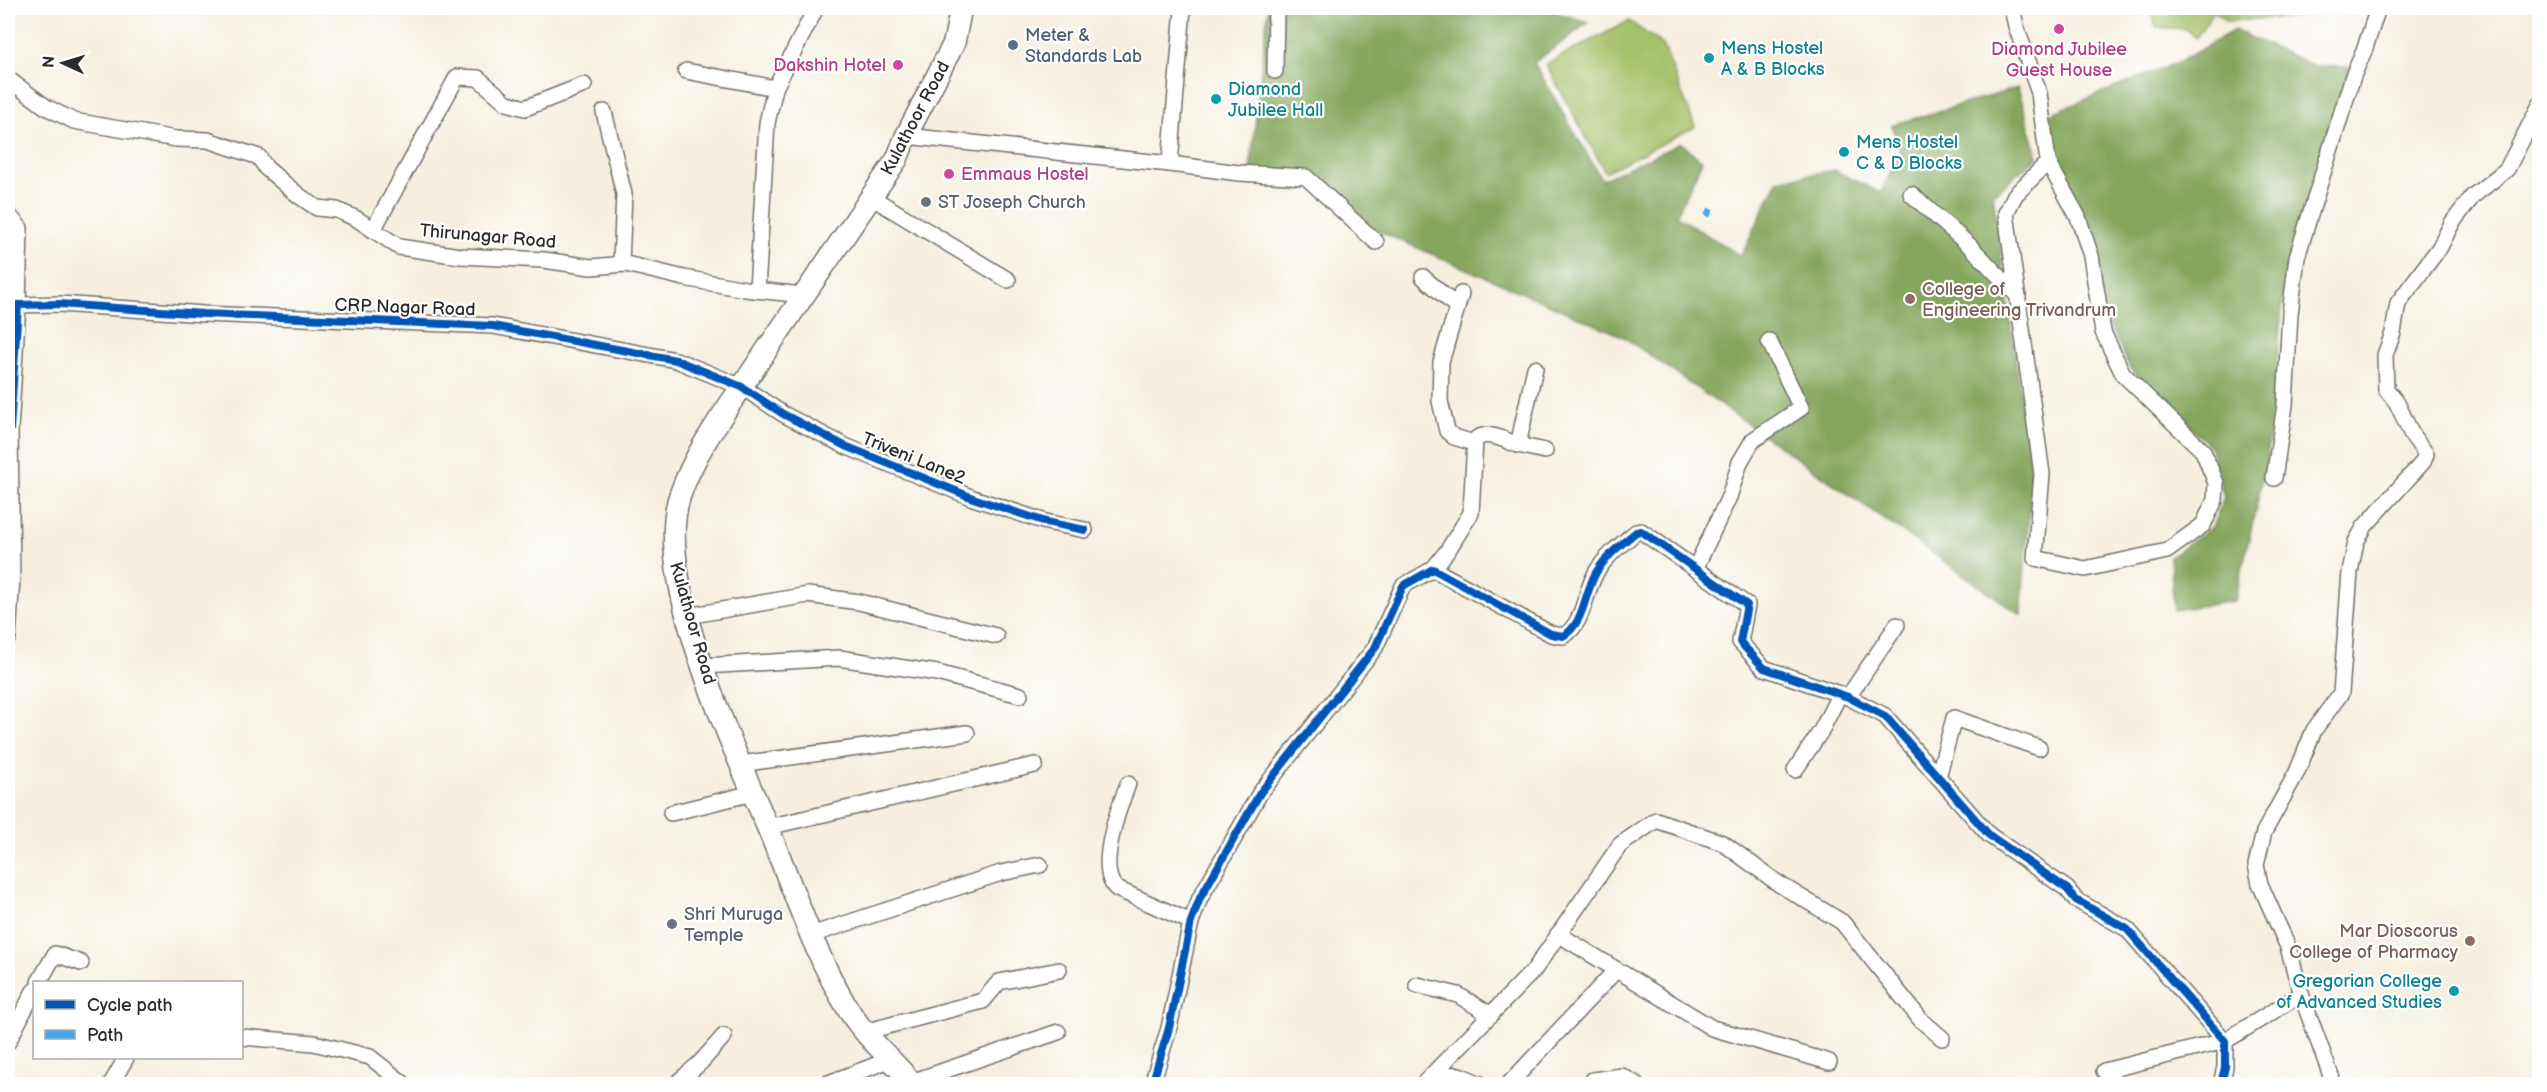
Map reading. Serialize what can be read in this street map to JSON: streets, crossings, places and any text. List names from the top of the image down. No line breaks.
{"streets":{"main road":["Kulathoor Road"],"street":["Thirunagar Road","CRP Nagar Road","Triveni Lane2"]},"crossings":[["Kulathoor Road","Thirunagar Road"],["Kulathoor Road","CRP Nagar Road"],["Kulathoor Road","Triveni Lane2"],["CRP Nagar Road","Triveni Lane2"]],"places":["Diamond Jubilee Guest House","Meter & Standards Lab","Mens Hostel A & B Blocks","Dakshin Hotel","Diamond Jubilee Hall","Mens Hostel C & D Blocks","Emmaus Hostel","ST Joseph Church","College of Engineering Trivandrum","Shri Muruga Temple","Mar Dioscorus College of Pharmacy","Gregorian College of Advanced Studies"],"legend":["Cycle path","Path"],"north":"left"}
